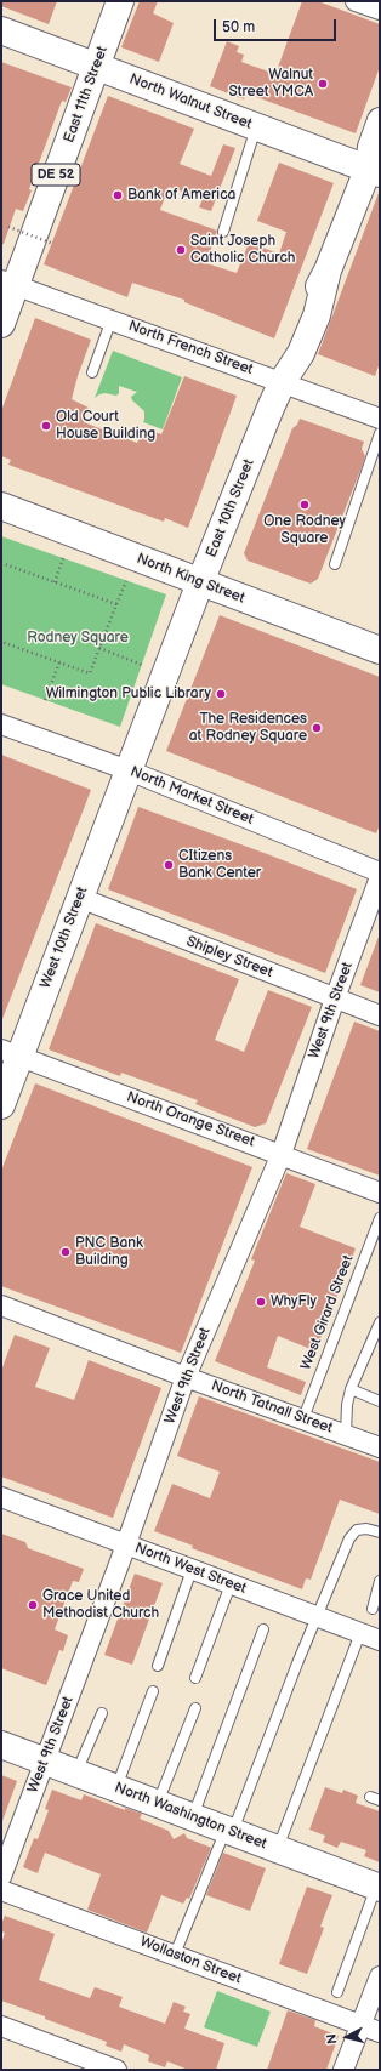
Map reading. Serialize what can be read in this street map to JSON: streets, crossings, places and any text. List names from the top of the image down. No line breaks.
{"streets":{"main road":["East 11th Street","North Walnut Street","DE 52","East 10th Street","North King Street","West 10th Street","North Washington Street"],"street":["North French Street","North Market Street","Shipley Street","West 9th Street","North Orange Street","North Tatnall Street","North West Street","Wollaston Street"],"lane":["West Girard Street"]},"crossings":[["East 11th Street","North Walnut Street"],["East 11th Street","North French Street"],["North Walnut Street","East 10th Street"],["North French Street","East 10th Street"],["East 10th Street","North King Street"],["East 10th Street","North Market Street"],["East 10th Street","West 10th Street"],["North Market Street","West 10th Street"],["West 10th Street","Shipley Street"],["West 10th Street","North Orange Street"],["Shipley Street","West 9th Street"],["West 9th Street","North Orange Street"],["West 9th Street","North Tatnall Street"],["West 9th Street","North West Street"],["West 9th Street","North Washington Street"],["West Girard Street","North Tatnall Street"]],"parks":["Rodney Square"],"places":["Walnut Street YMCA","Bank of America","Saint Joseph Catholic Church","Old Court House Building","One Rodney Square","Wilmington Public Library","The Residences at Rodney Square","CItizens Bank Center","PNC Bank Building","WhyFly","Grace United Methodist Church"],"scale_bar":"50 m","north":"left"}
